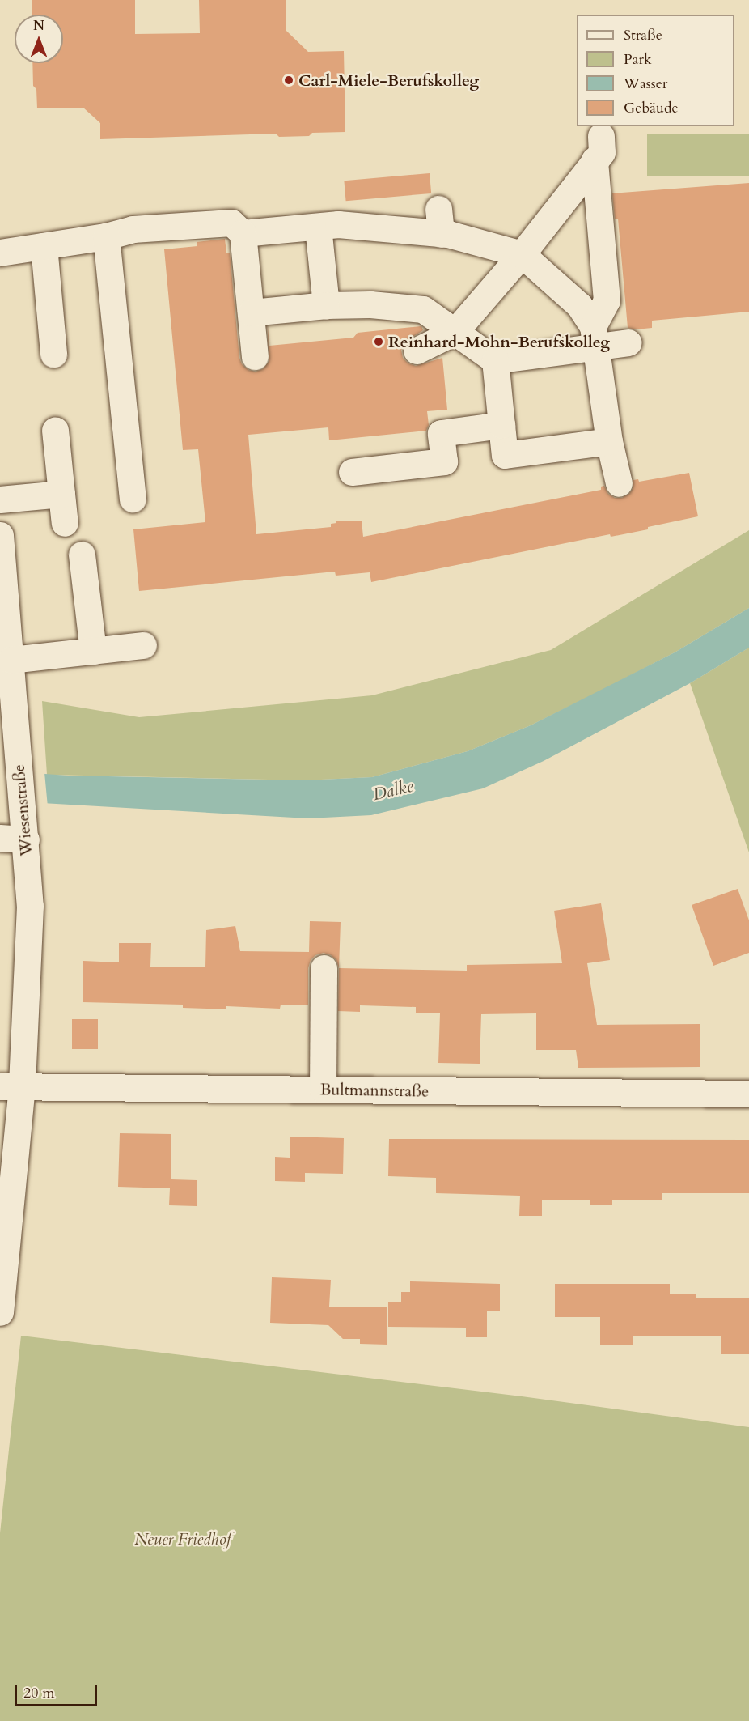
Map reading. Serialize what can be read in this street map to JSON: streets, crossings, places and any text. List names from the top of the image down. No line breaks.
{"streets":{"street":["Wiesenstraße","Bultmannstraße"]},"crossings":[["Wiesenstraße","Bultmannstraße"]],"water":["Dalke"],"parks":["Neuer Friedhof"],"places":["Carl-Miele-Berufskolleg","Reinhard-Mohn-Berufskolleg"],"legend":["Straße","Park","Wasser","Gebäude"],"scale_bar":"20 m","north":"top"}
